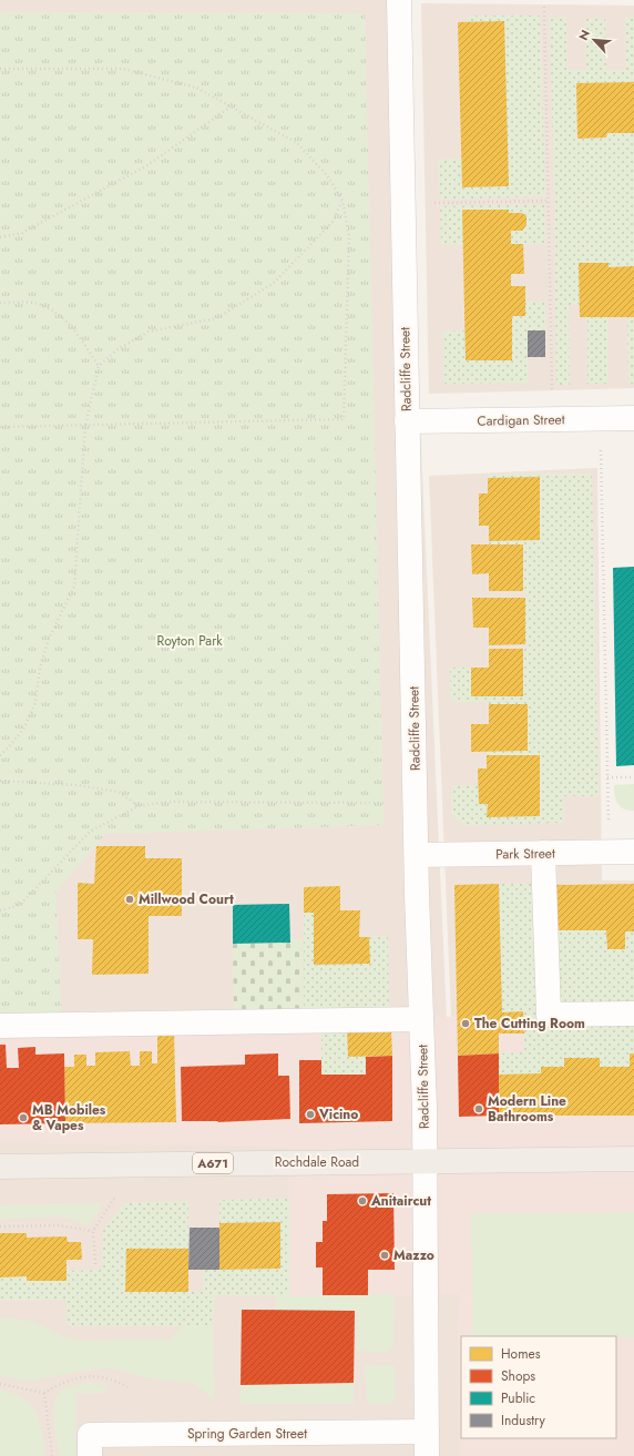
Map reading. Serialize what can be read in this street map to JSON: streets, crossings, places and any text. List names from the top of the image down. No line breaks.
{"streets":{"main road":["Rochdale Road","A671"],"street":["Radcliffe Street","Cardigan Street","Park Street","Spring Garden Street"]},"crossings":[["Radcliffe Street","Cardigan Street"],["Radcliffe Street","Park Street"],["Radcliffe Street","Rochdale Road"],["Radcliffe Street","Spring Garden Street"]],"parks":["Royton Park"],"places":["Millwood Court","The Cutting Room","Modern Line Bathrooms","Vicino","MB Mobiles & Vapes","Anitaircut","Mazzo"],"legend":["Homes","Shops","Public","Industry"],"north":"top left"}
